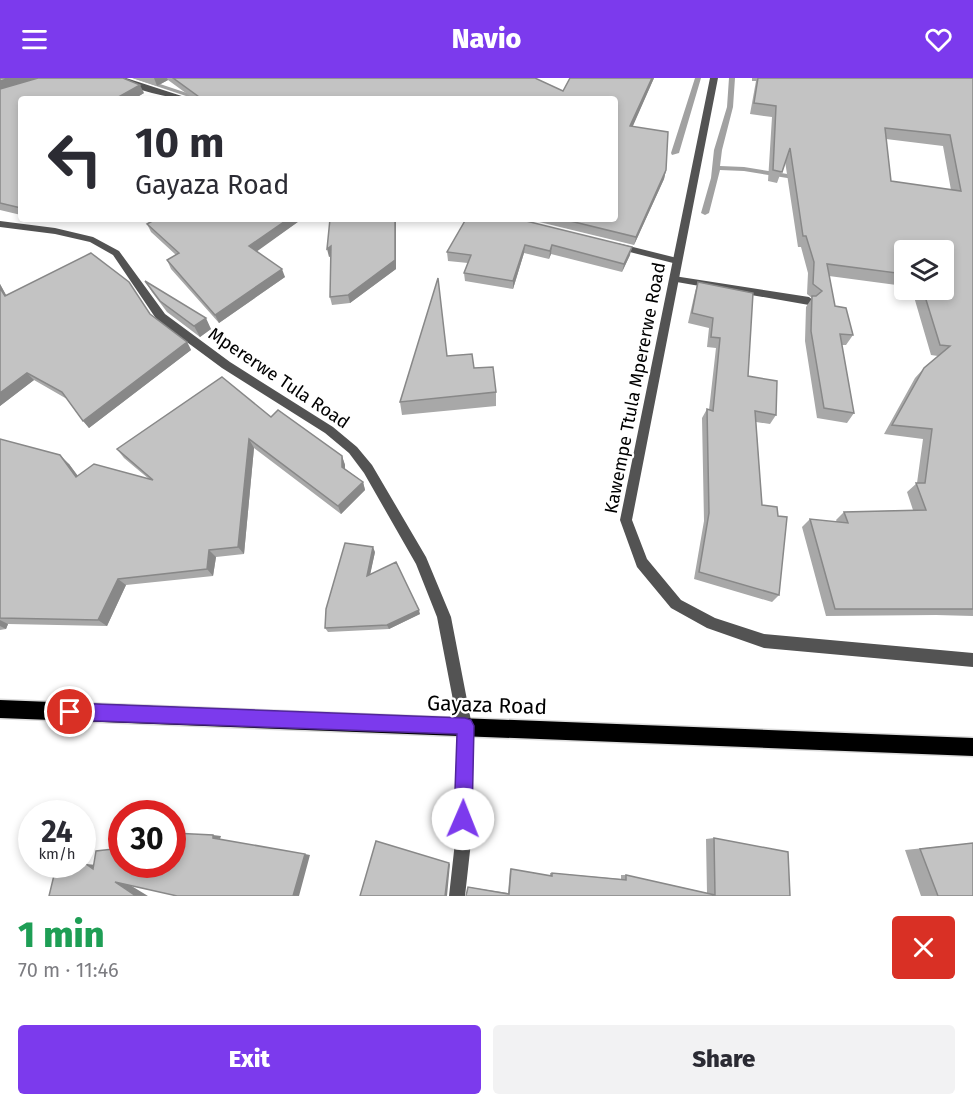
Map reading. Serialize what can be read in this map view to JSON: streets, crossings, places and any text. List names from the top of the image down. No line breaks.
{"streets":{"main road":["Gayaza Road"],"street":["Mpererwe Tula Road","Kawempe Ttula Mpererwe Road"]},"crossings":[["Mpererwe Tula Road","Gayaza Road"]],"page":{"header":"Navio","turn":["10 m","Gayaza Road"],"speed":"24 km/h","limit":"30","heading":["1 min","70 m · 11:46"],"buttons":["Exit","Share"]}}
